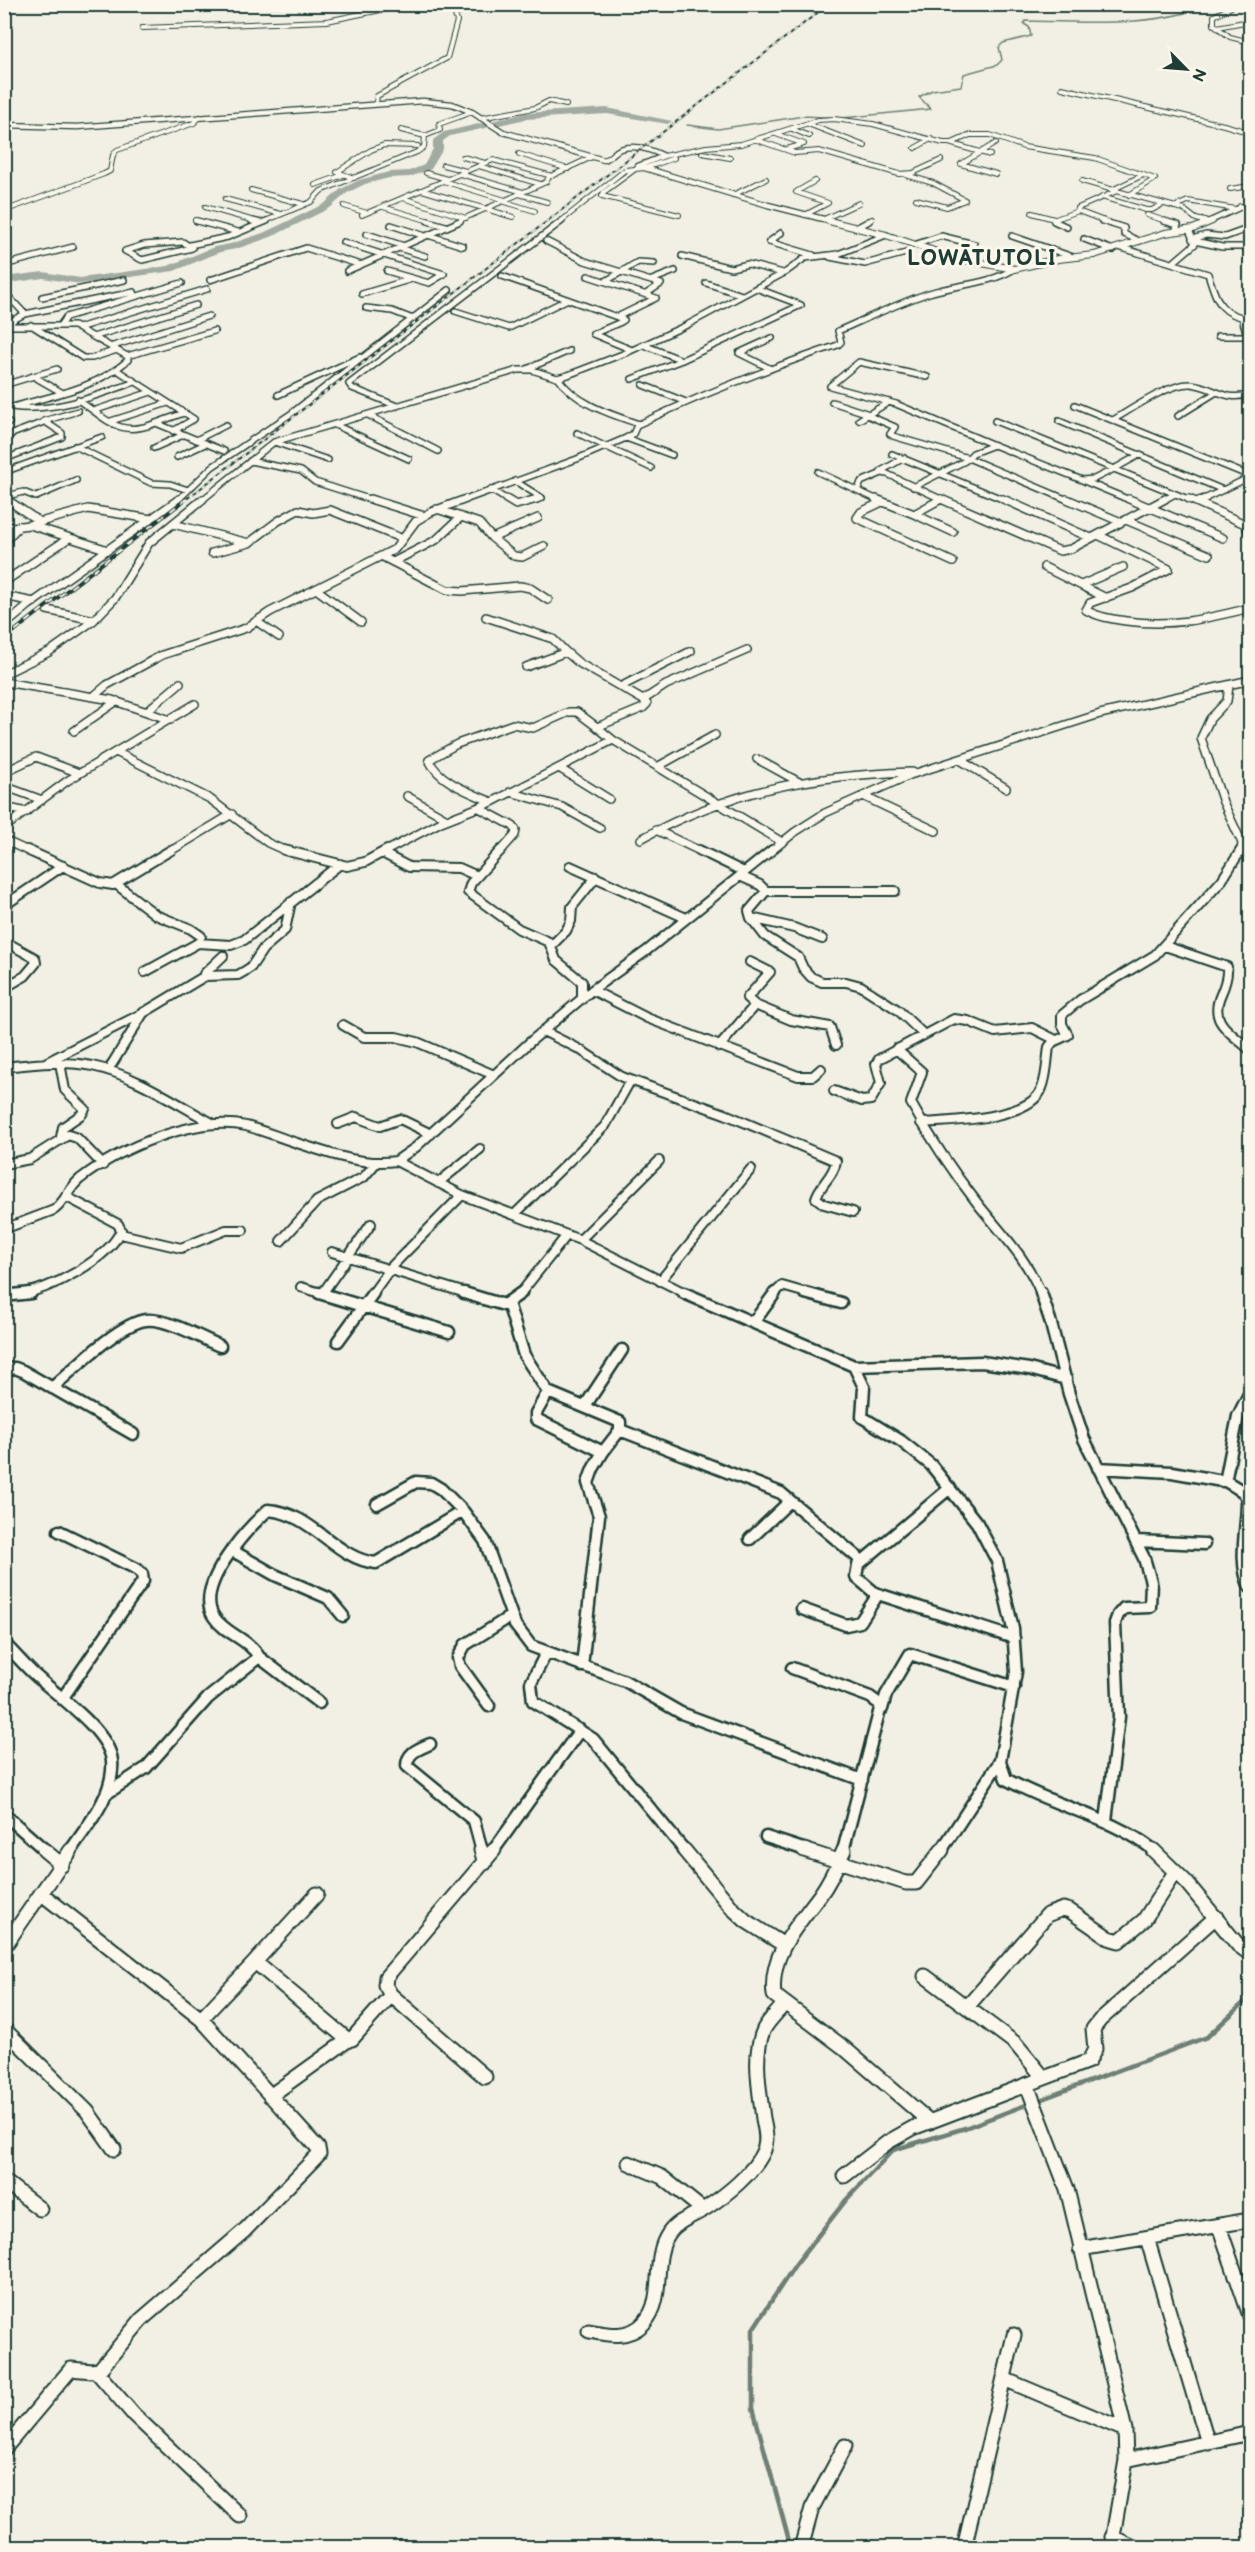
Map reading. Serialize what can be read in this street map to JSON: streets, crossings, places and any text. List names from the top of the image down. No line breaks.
{"districts":["LOWĀTUTOLI"],"north":"bottom right"}
